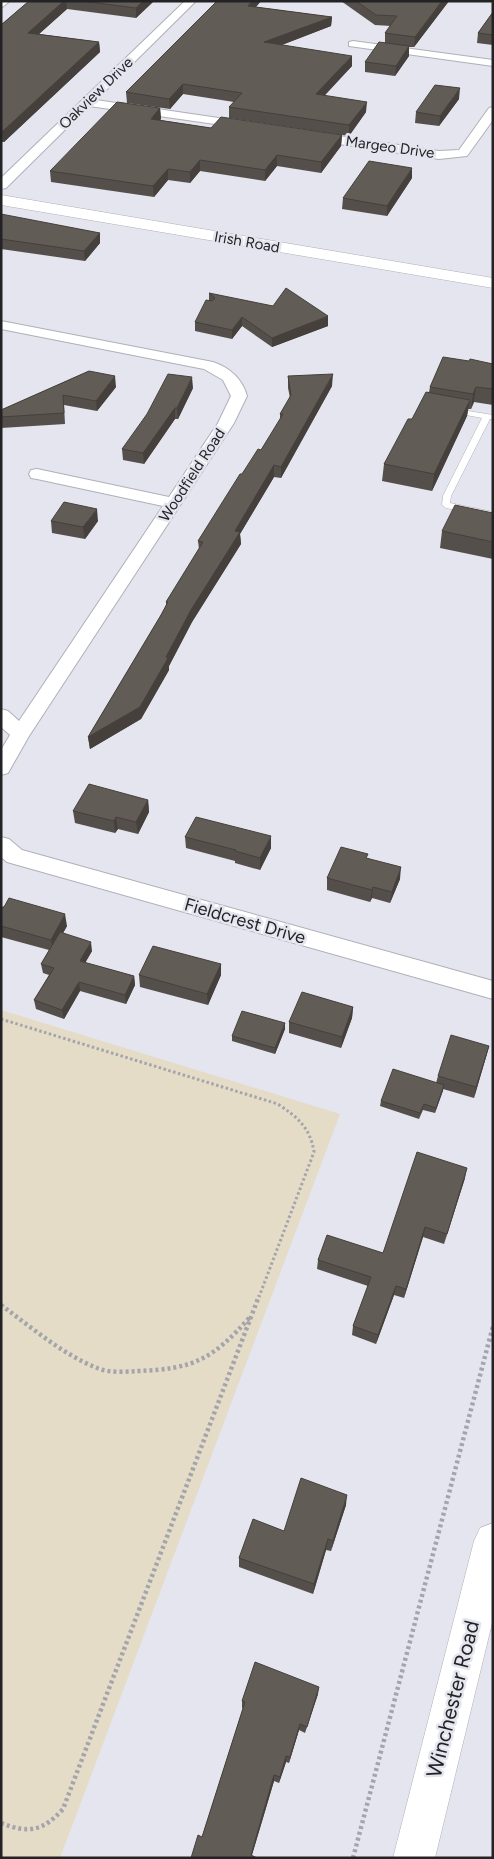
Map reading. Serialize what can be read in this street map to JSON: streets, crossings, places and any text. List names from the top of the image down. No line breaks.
{"streets":{"street":["Oakview Drive","Margeo Drive","Irish Road","Woodfield Road","Fieldcrest Drive","Winchester Road"]}}
